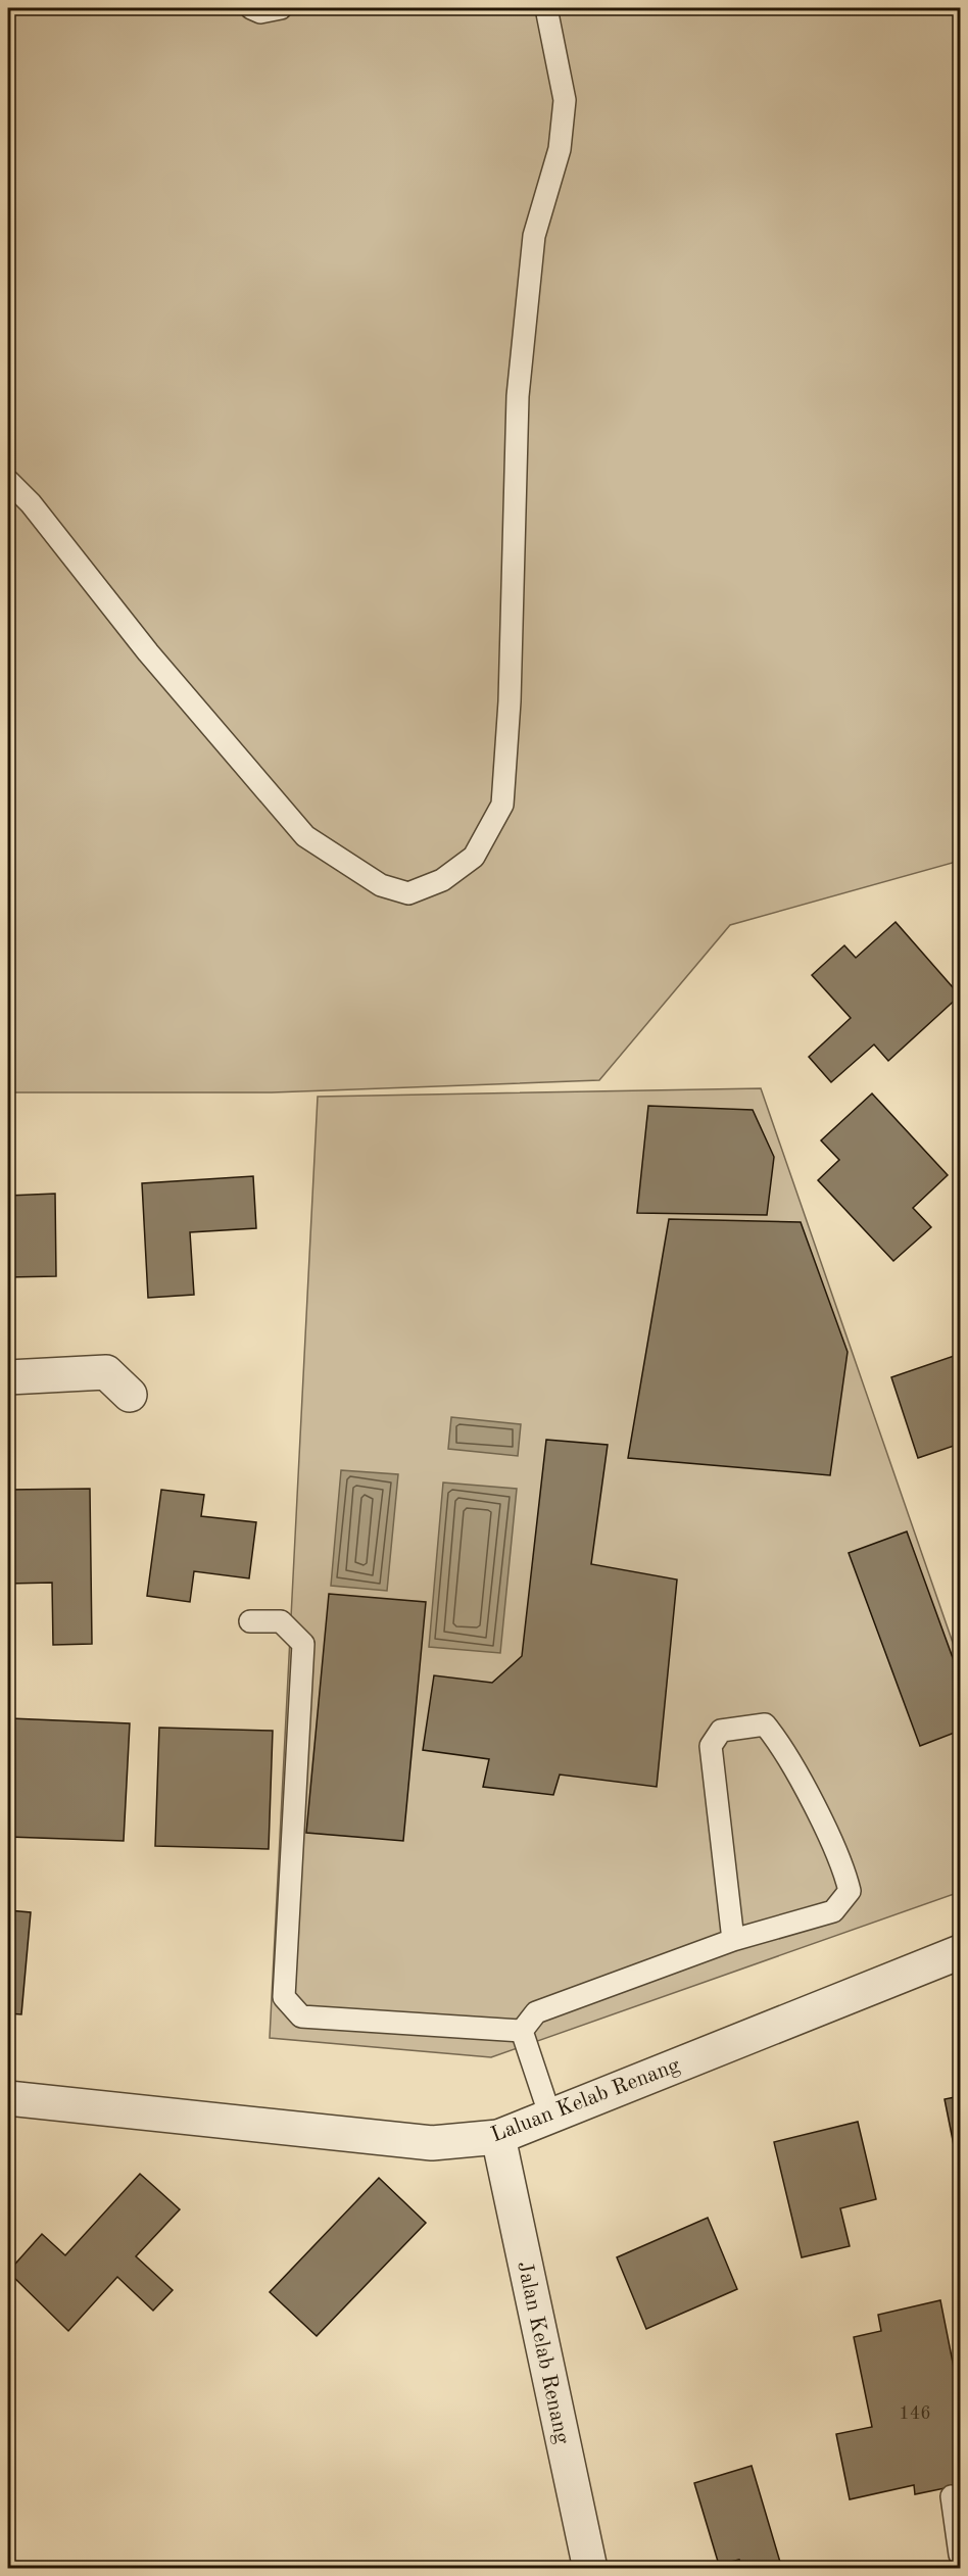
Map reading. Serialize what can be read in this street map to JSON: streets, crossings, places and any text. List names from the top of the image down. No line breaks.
{"streets":{"street":["Laluan Kelab Renang","Jalan Kelab Renang"]},"crossings":[["Laluan Kelab Renang","Jalan Kelab Renang"]],"house_numbers":["146"]}
